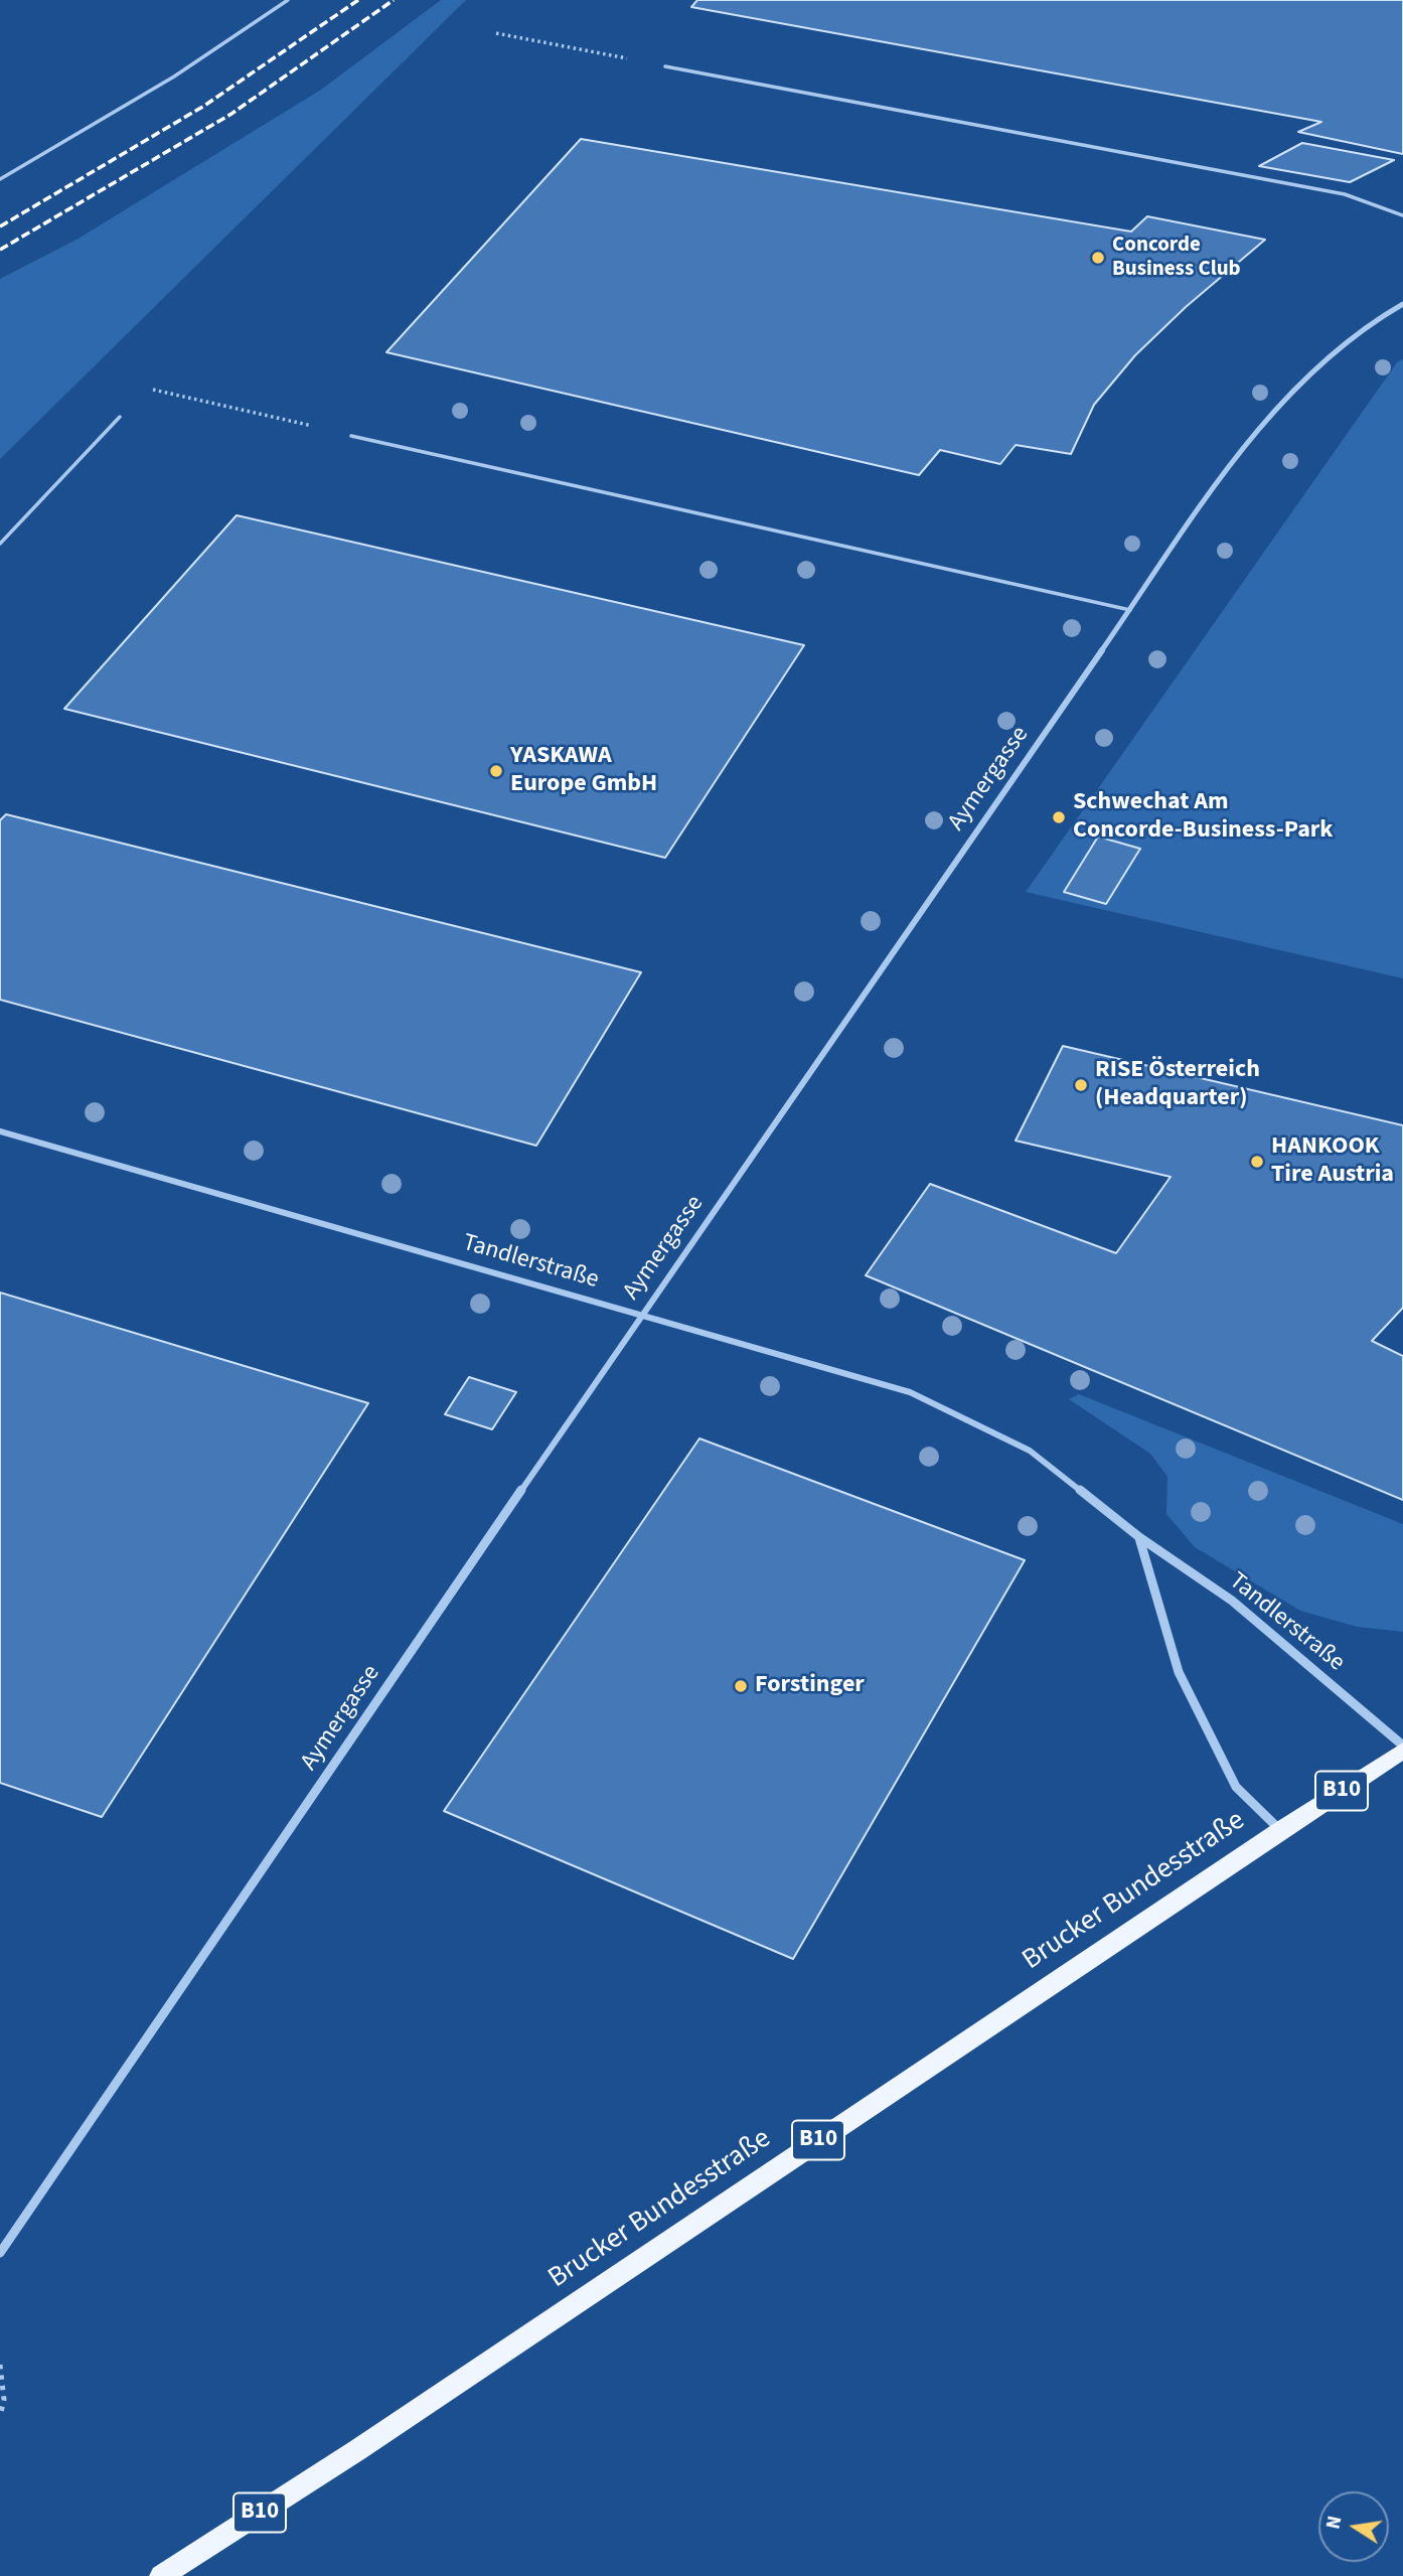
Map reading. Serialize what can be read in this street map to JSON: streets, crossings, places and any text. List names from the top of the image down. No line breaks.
{"streets":{"main road":["B10","Brucker Bundesstraße"],"street":["Aymergasse","Tandlerstraße"]},"crossings":[["Aymergasse","Tandlerstraße"]],"places":["Concorde Business Club","YASKAWA Europe GmbH","Schwechat Am Concorde-Business-Park","RISE Österreich (Headquarter)","HANKOOK Tire Austria","Forstinger"],"north":"left"}
